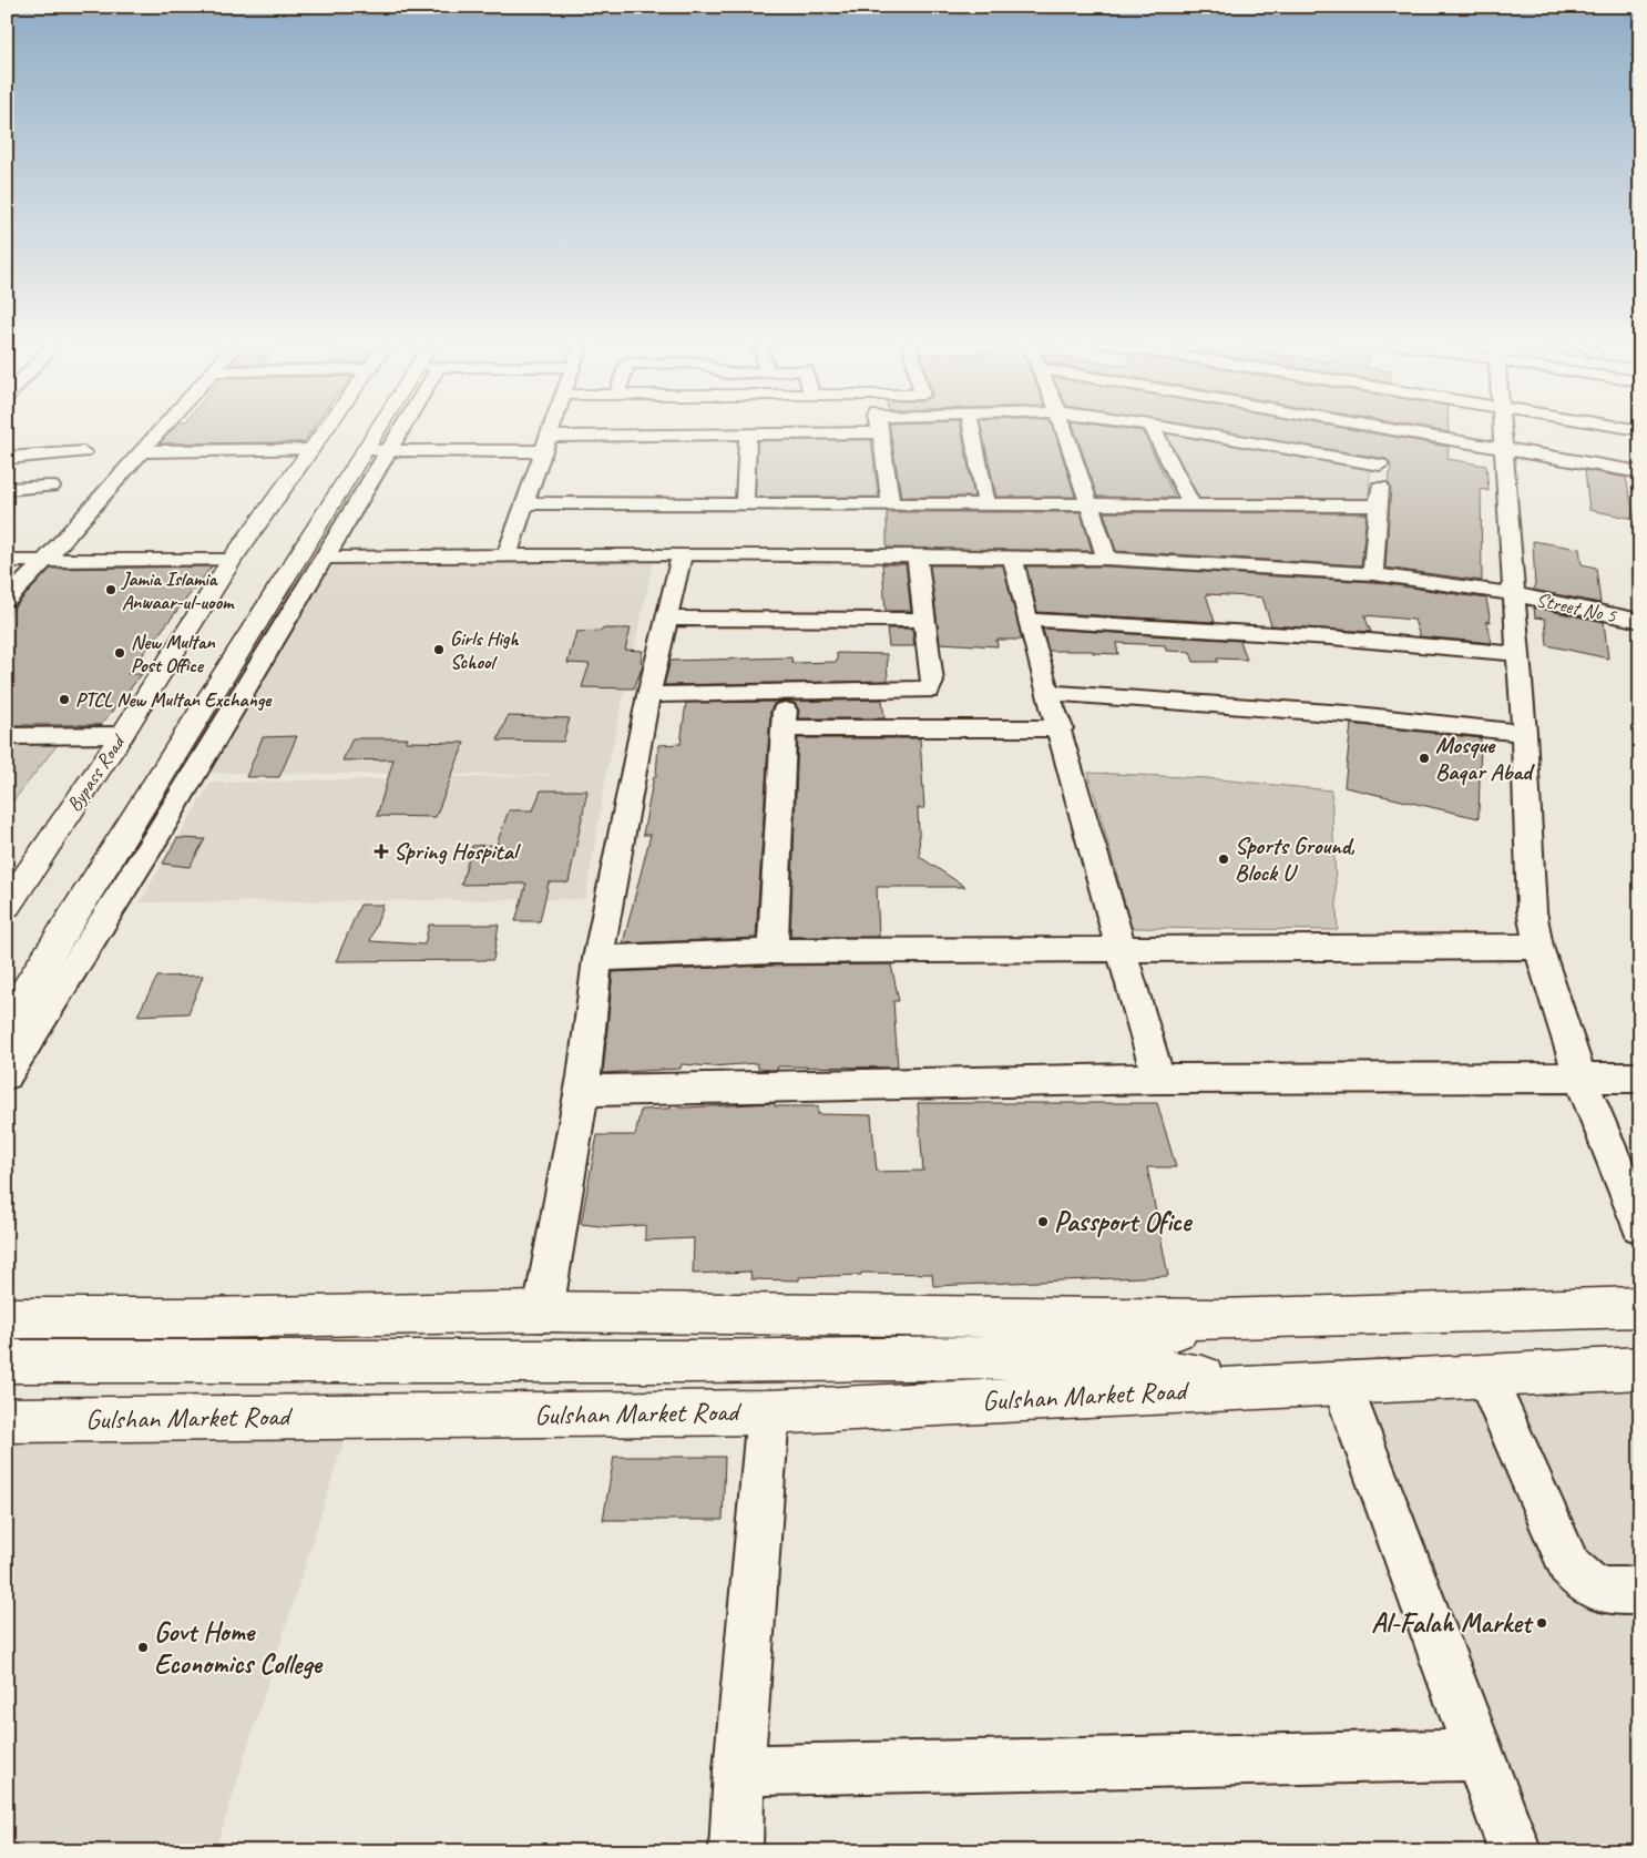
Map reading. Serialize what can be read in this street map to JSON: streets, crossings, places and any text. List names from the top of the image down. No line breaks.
{"streets":{"main road":["Bypass Road","Gulshan Market Road"],"street":["Street No 5"]},"places":{"other":["Jamia Islamia Anwaar-ul-uoom","Girls High School","New Multan Post Office","PTCL New Multan Exchange","Mosque Baqar Abad","Sports Ground, Block U","Passport Ofice","Al-Falah Market","Govt Home Economics College"],"health":["Spring Hospital"]}}
